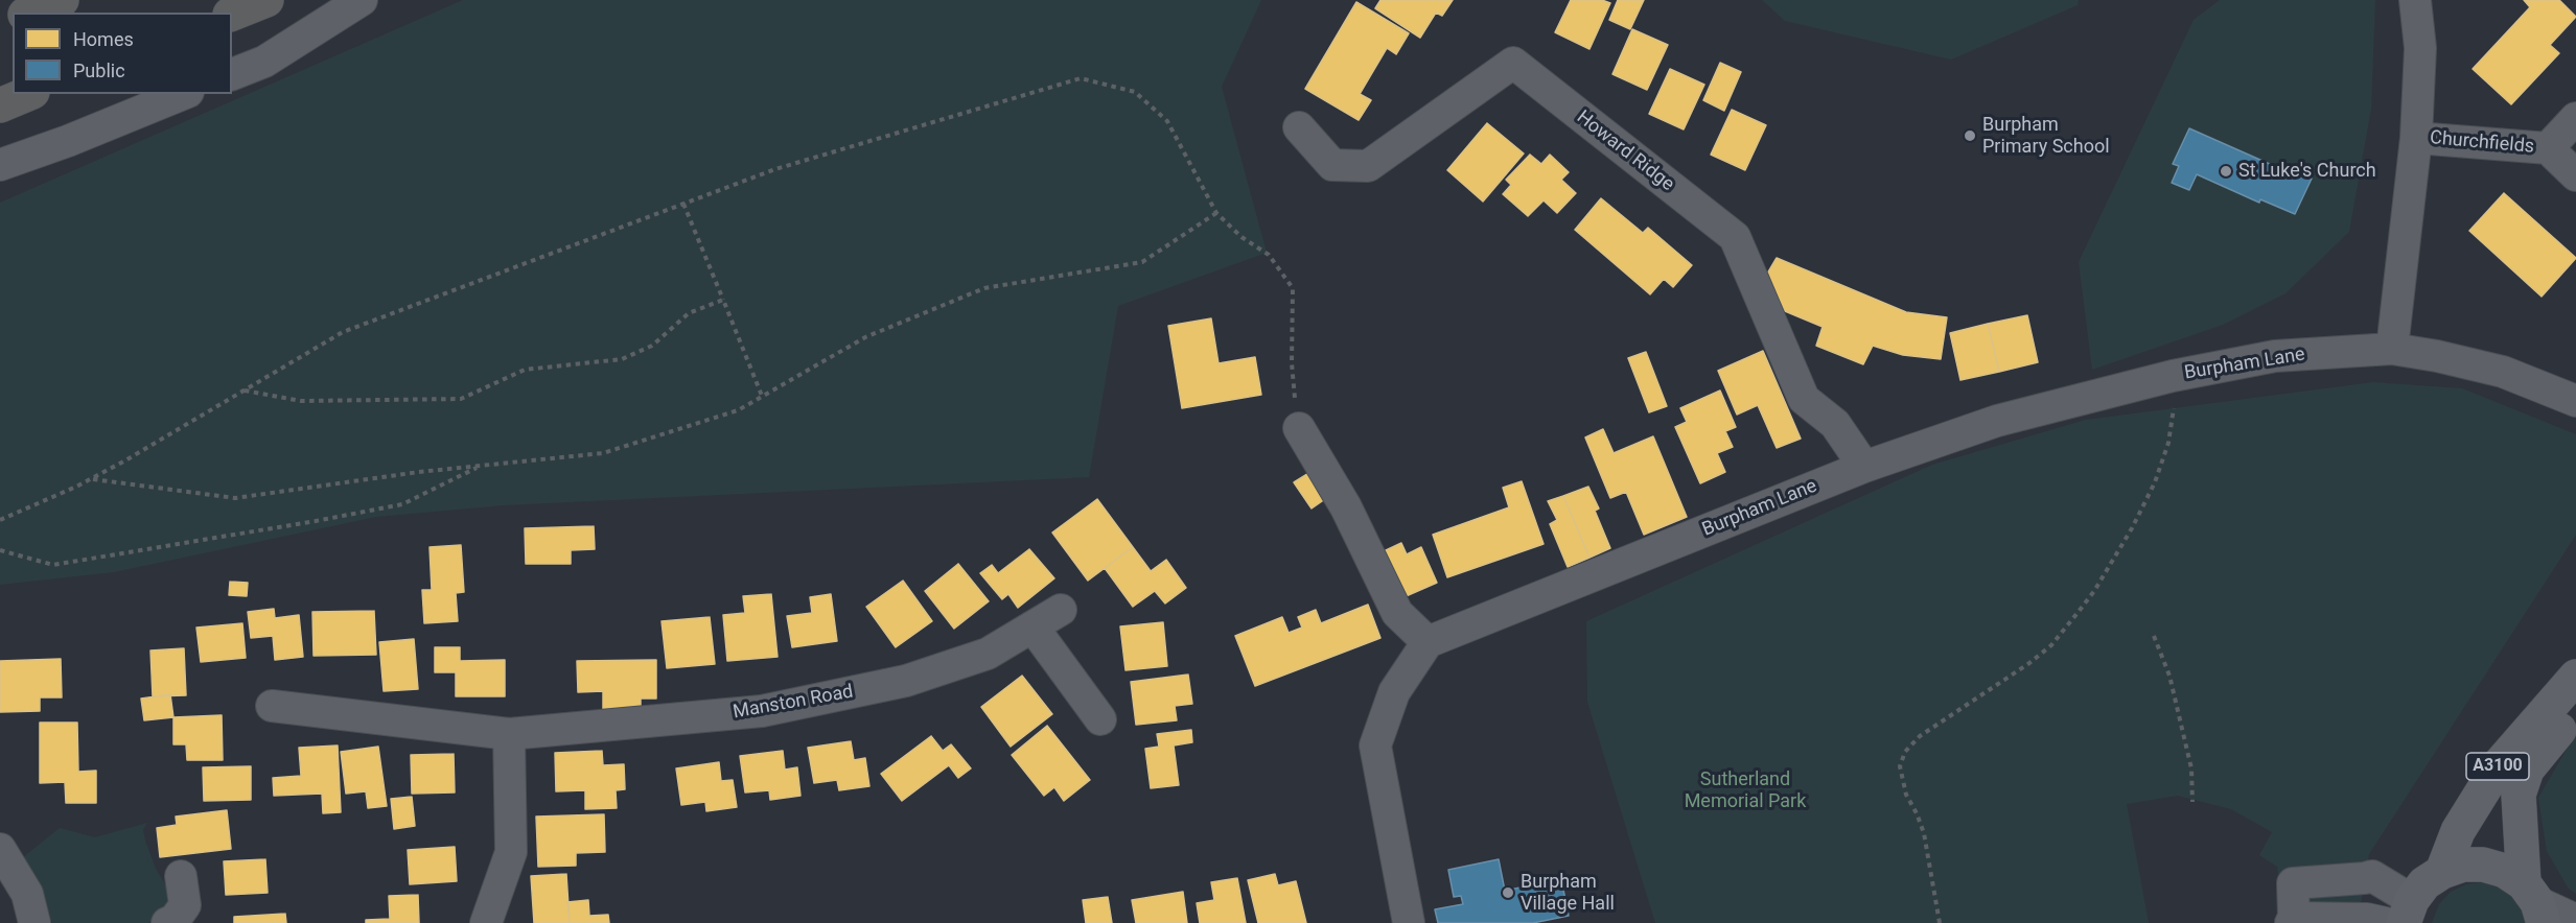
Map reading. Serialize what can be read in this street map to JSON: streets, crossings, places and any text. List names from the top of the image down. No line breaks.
{"streets":{"main road":["A3100"],"street":["Churchfields","Howard Ridge","Burpham Lane","Manston Road"]},"crossings":[["Howard Ridge","Burpham Lane"]],"parks":["Sutherland Memorial Park"],"places":["Burpham Primary School","St Luke's Church","Burpham Village Hall"],"legend":["Homes","Public"]}
